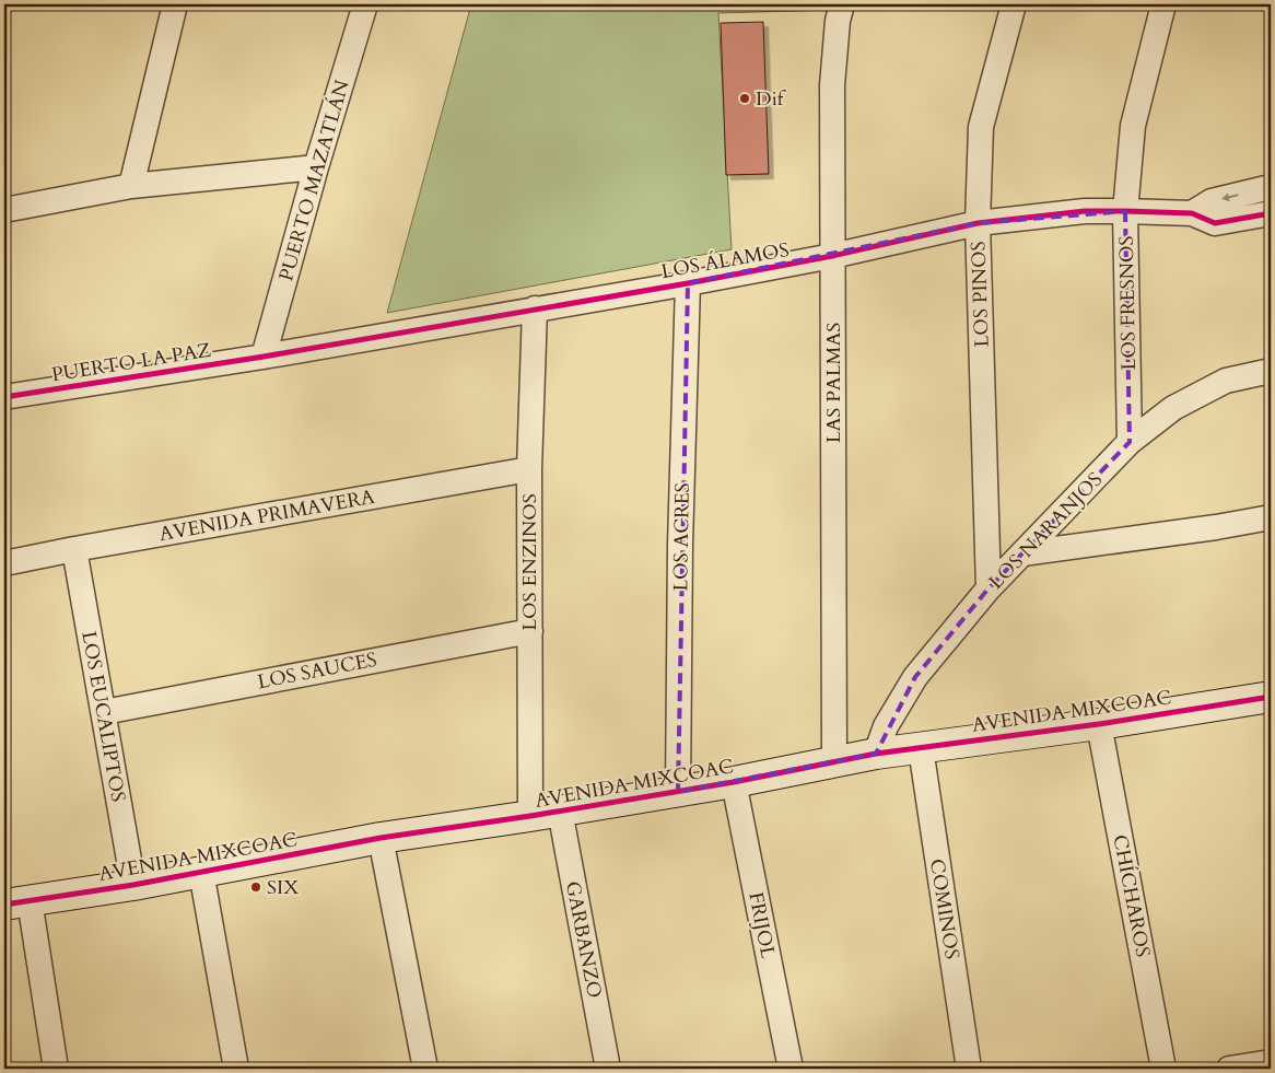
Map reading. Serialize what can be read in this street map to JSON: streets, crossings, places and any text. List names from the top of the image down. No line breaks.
{"streets":{"street":["PUERTO MAZATLÁN","LOS ÁLAMOS","LOS PINOS","LOS FRESNOS","PUERTO LA PAZ","LAS PALMAS","AVENIDA PRIMAVERA","LOS NARANJOS","LOS ACRES","LOS ENZINOS","LOS SAUCES","AVENIDA MIXCOAC","LOS EUCALIPTOS","CHÍCHAROS","COMINOS","FRIJOL","GARBANZO"]},"crossings":[["PUERTO MAZATLÁN","LOS ÁLAMOS"],["PUERTO MAZATLÁN","PUERTO LA PAZ"],["LOS ÁLAMOS","LOS PINOS"],["LOS ÁLAMOS","LOS FRESNOS"],["LOS ÁLAMOS","PUERTO LA PAZ"],["LOS ÁLAMOS","LAS PALMAS"],["LOS ÁLAMOS","LOS ACRES"],["LOS ÁLAMOS","LOS ENZINOS"],["LOS PINOS","LOS NARANJOS"],["LOS FRESNOS","LOS NARANJOS"],["LAS PALMAS","AVENIDA MIXCOAC"],["AVENIDA PRIMAVERA","LOS ENZINOS"],["AVENIDA PRIMAVERA","LOS EUCALIPTOS"],["LOS NARANJOS","AVENIDA MIXCOAC"],["LOS ACRES","AVENIDA MIXCOAC"],["LOS ENZINOS","LOS SAUCES"],["LOS ENZINOS","AVENIDA MIXCOAC"],["LOS SAUCES","LOS EUCALIPTOS"],["AVENIDA MIXCOAC","LOS EUCALIPTOS"],["AVENIDA MIXCOAC","CHÍCHAROS"],["AVENIDA MIXCOAC","COMINOS"],["AVENIDA MIXCOAC","FRIJOL"],["AVENIDA MIXCOAC","GARBANZO"]],"places":["Dif","SIX"]}
